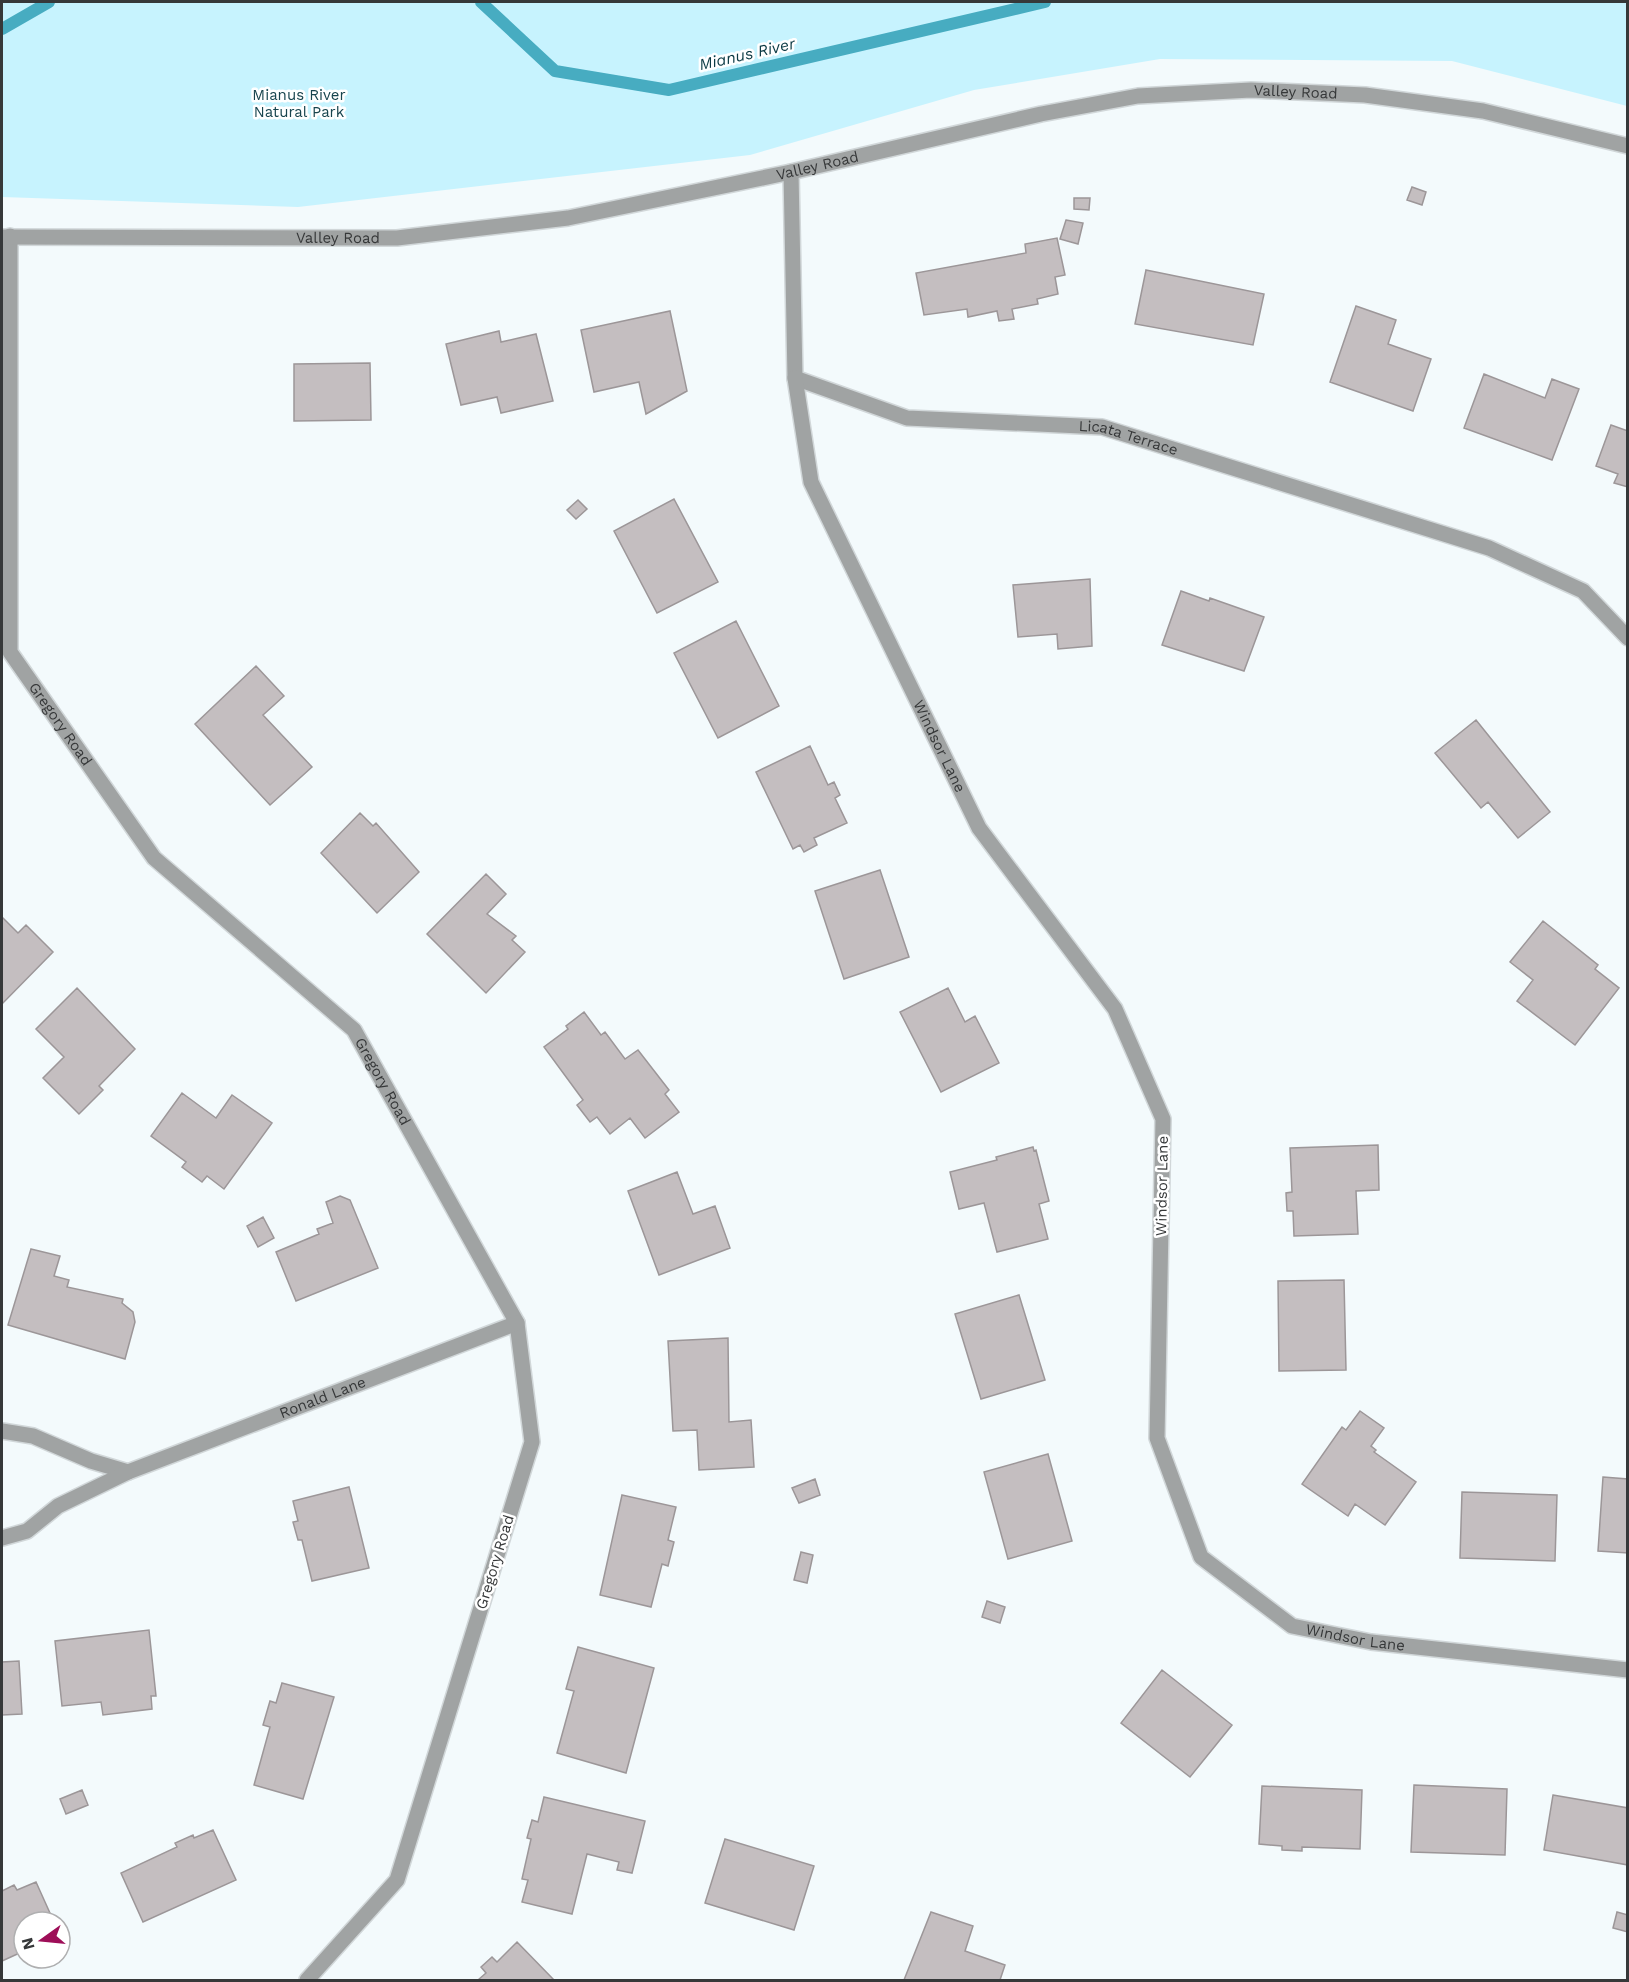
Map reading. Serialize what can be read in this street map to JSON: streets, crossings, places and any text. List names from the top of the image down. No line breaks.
{"streets":{"street":["Valley Road","Licata Terrace","Gregory Road","Windsor Lane","Ronald Lane"]},"crossings":[["Valley Road","Gregory Road"],["Licata Terrace","Windsor Lane"],["Gregory Road","Ronald Lane"]],"water":["Mianus River"],"parks":["Mianus River Natural Park"],"north":"left"}
